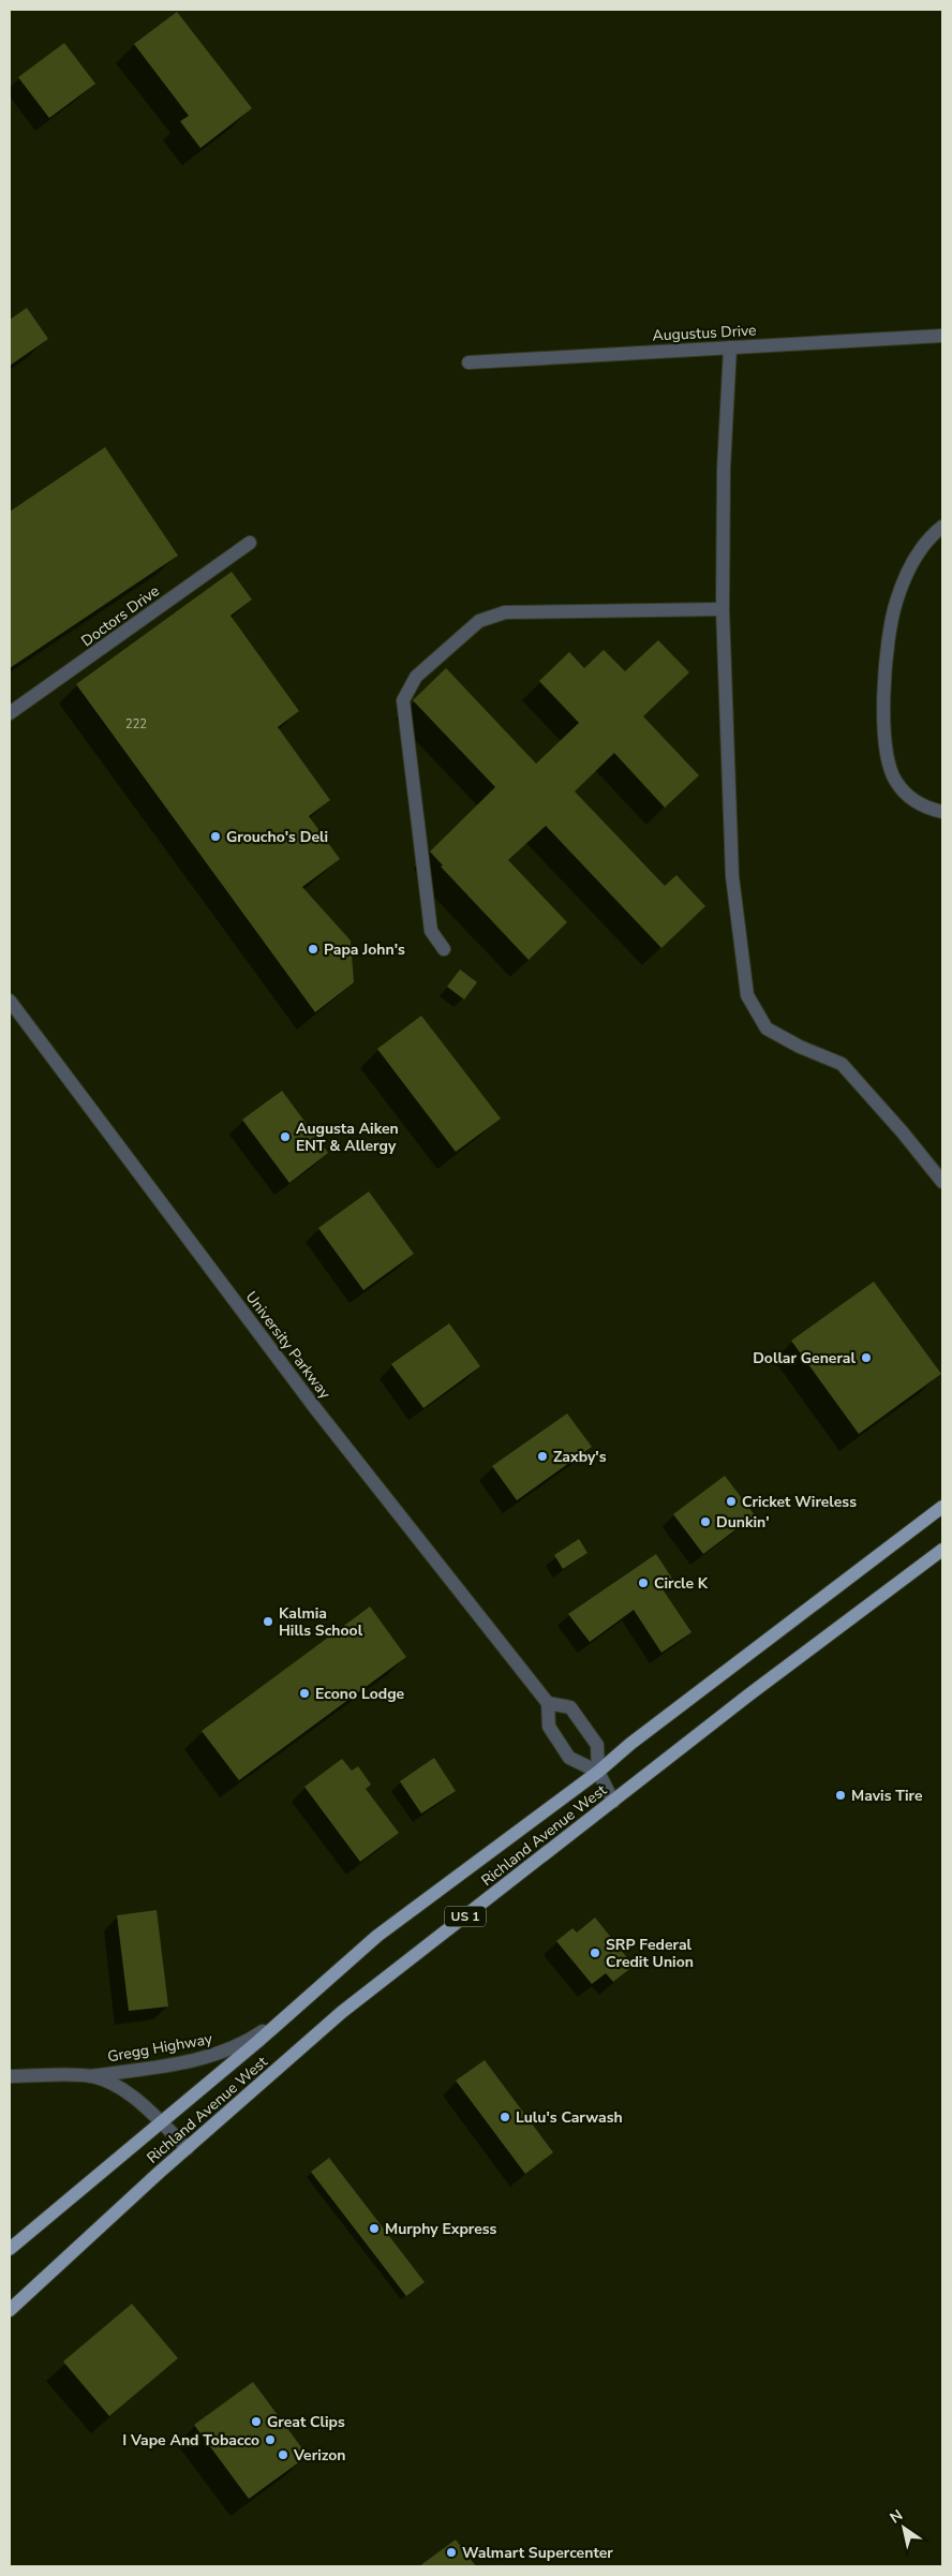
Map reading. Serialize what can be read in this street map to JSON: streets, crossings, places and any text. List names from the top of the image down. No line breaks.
{"streets":{"main road":["Richland Avenue West","US 1"],"street":["Augustus Drive","Doctors Drive","University Parkway","Gregg Highway"]},"crossings":[["Richland Avenue West","Gregg Highway"]],"places":["Groucho's Deli","Papa John's","Augusta Aiken ENT & Allergy","Dollar General","Zaxby's","Cricket Wireless","Dunkin'","Circle K","Kalmia Hills School","Econo Lodge","Mavis Tire","SRP Federal Credit Union","Lulu's Carwash","Murphy Express","Great Clips","I Vape And Tobacco","Verizon","Walmart Supercenter"],"house_numbers":["222"],"north":"top left"}
